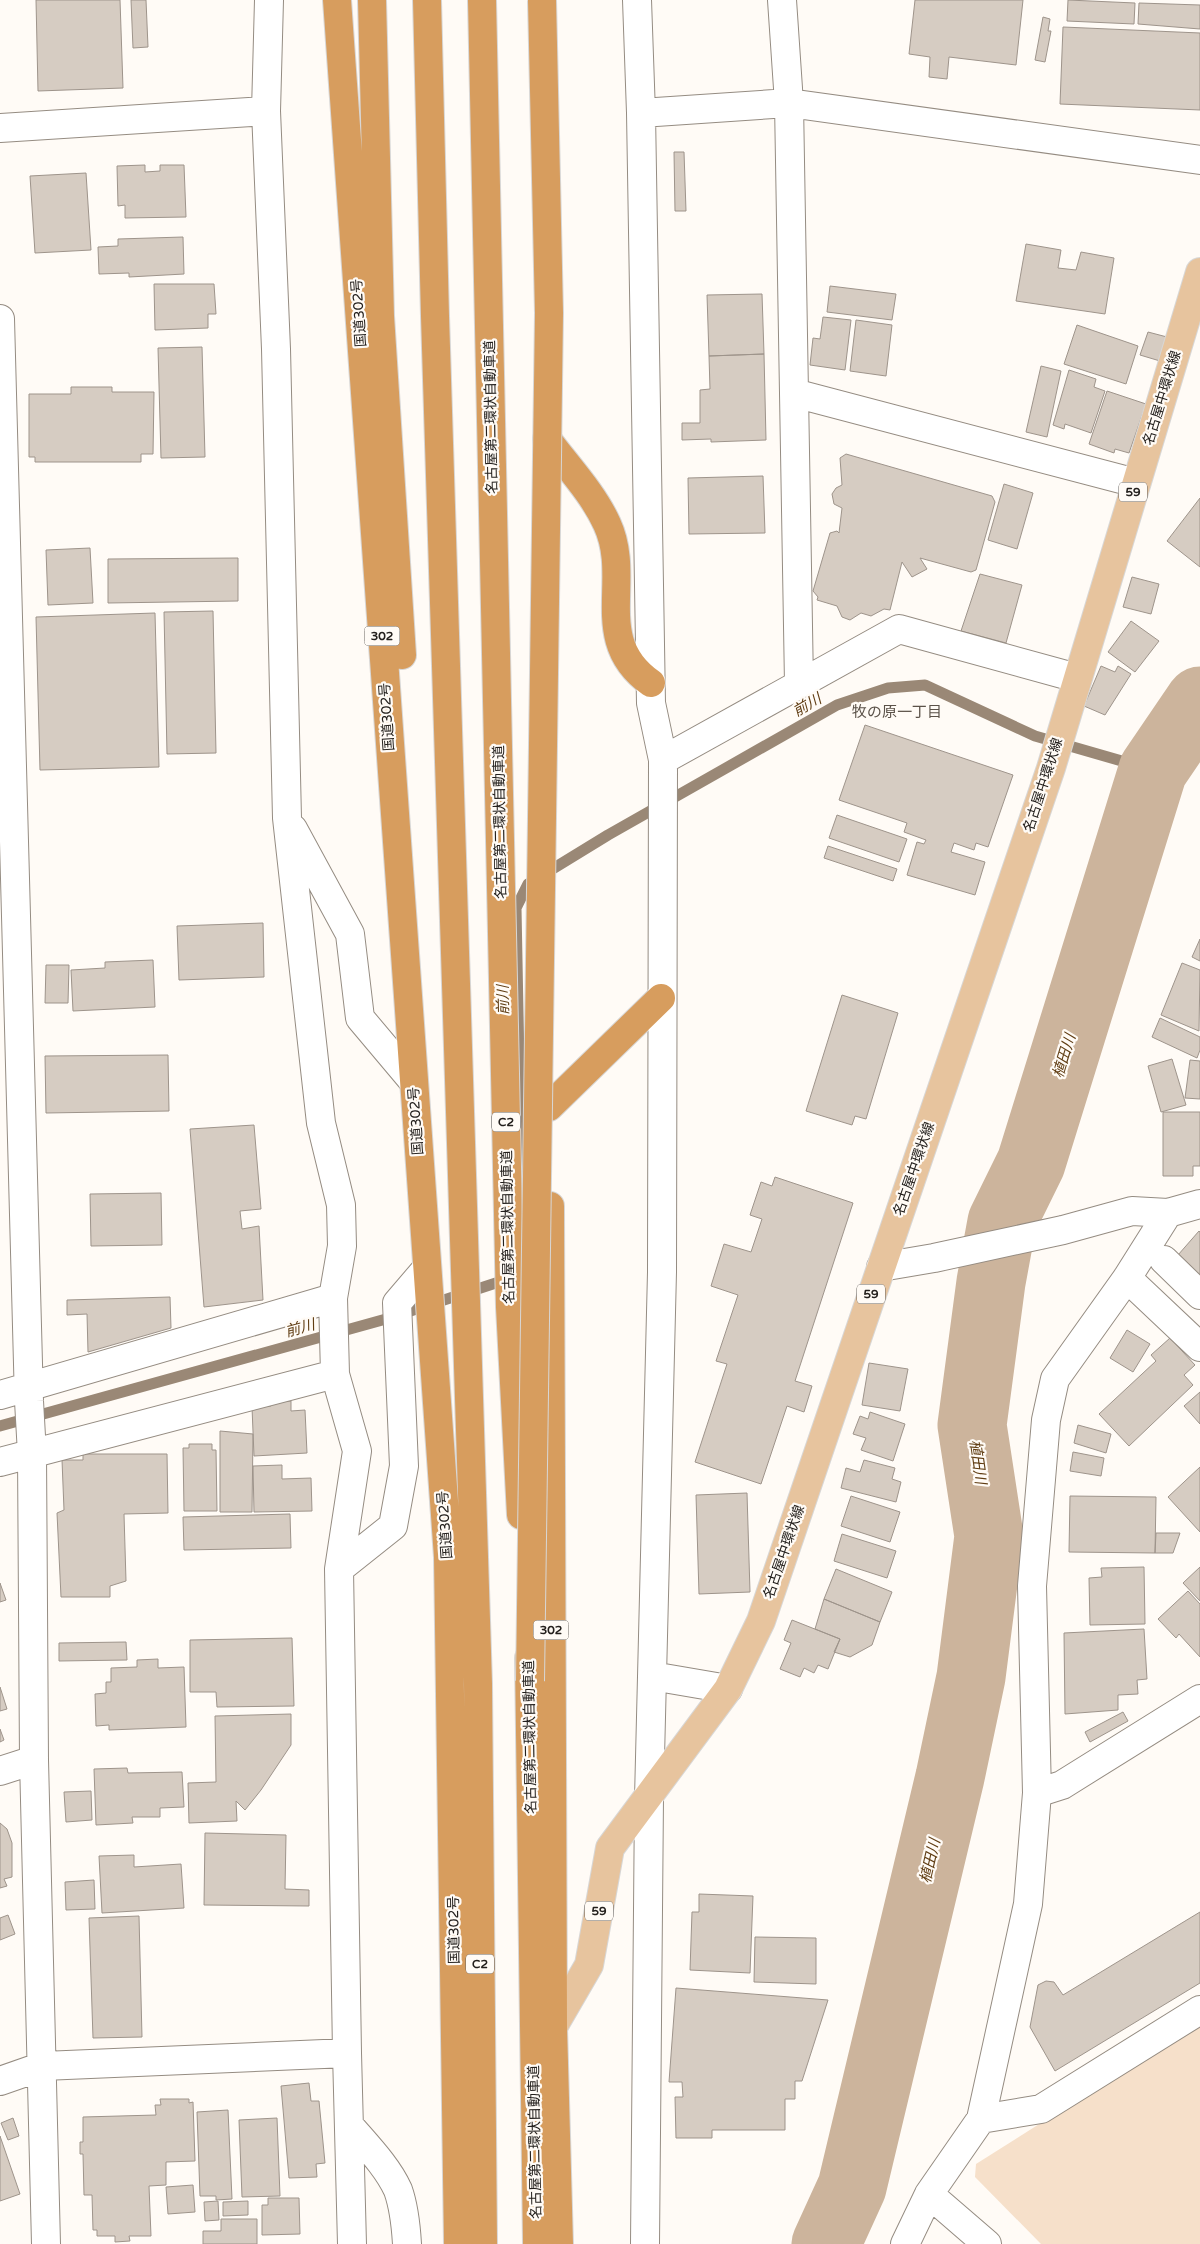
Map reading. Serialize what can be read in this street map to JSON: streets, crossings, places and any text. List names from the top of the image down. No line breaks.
{"streets":{"highway":["国道302号","名古屋第二環状自動車道","302","C2"],"main road":["名古屋中環状線","59"]},"crossings":[["名古屋中環状線","302"]],"districts":["牧の原一丁目"],"water":["前川","植田川"]}
